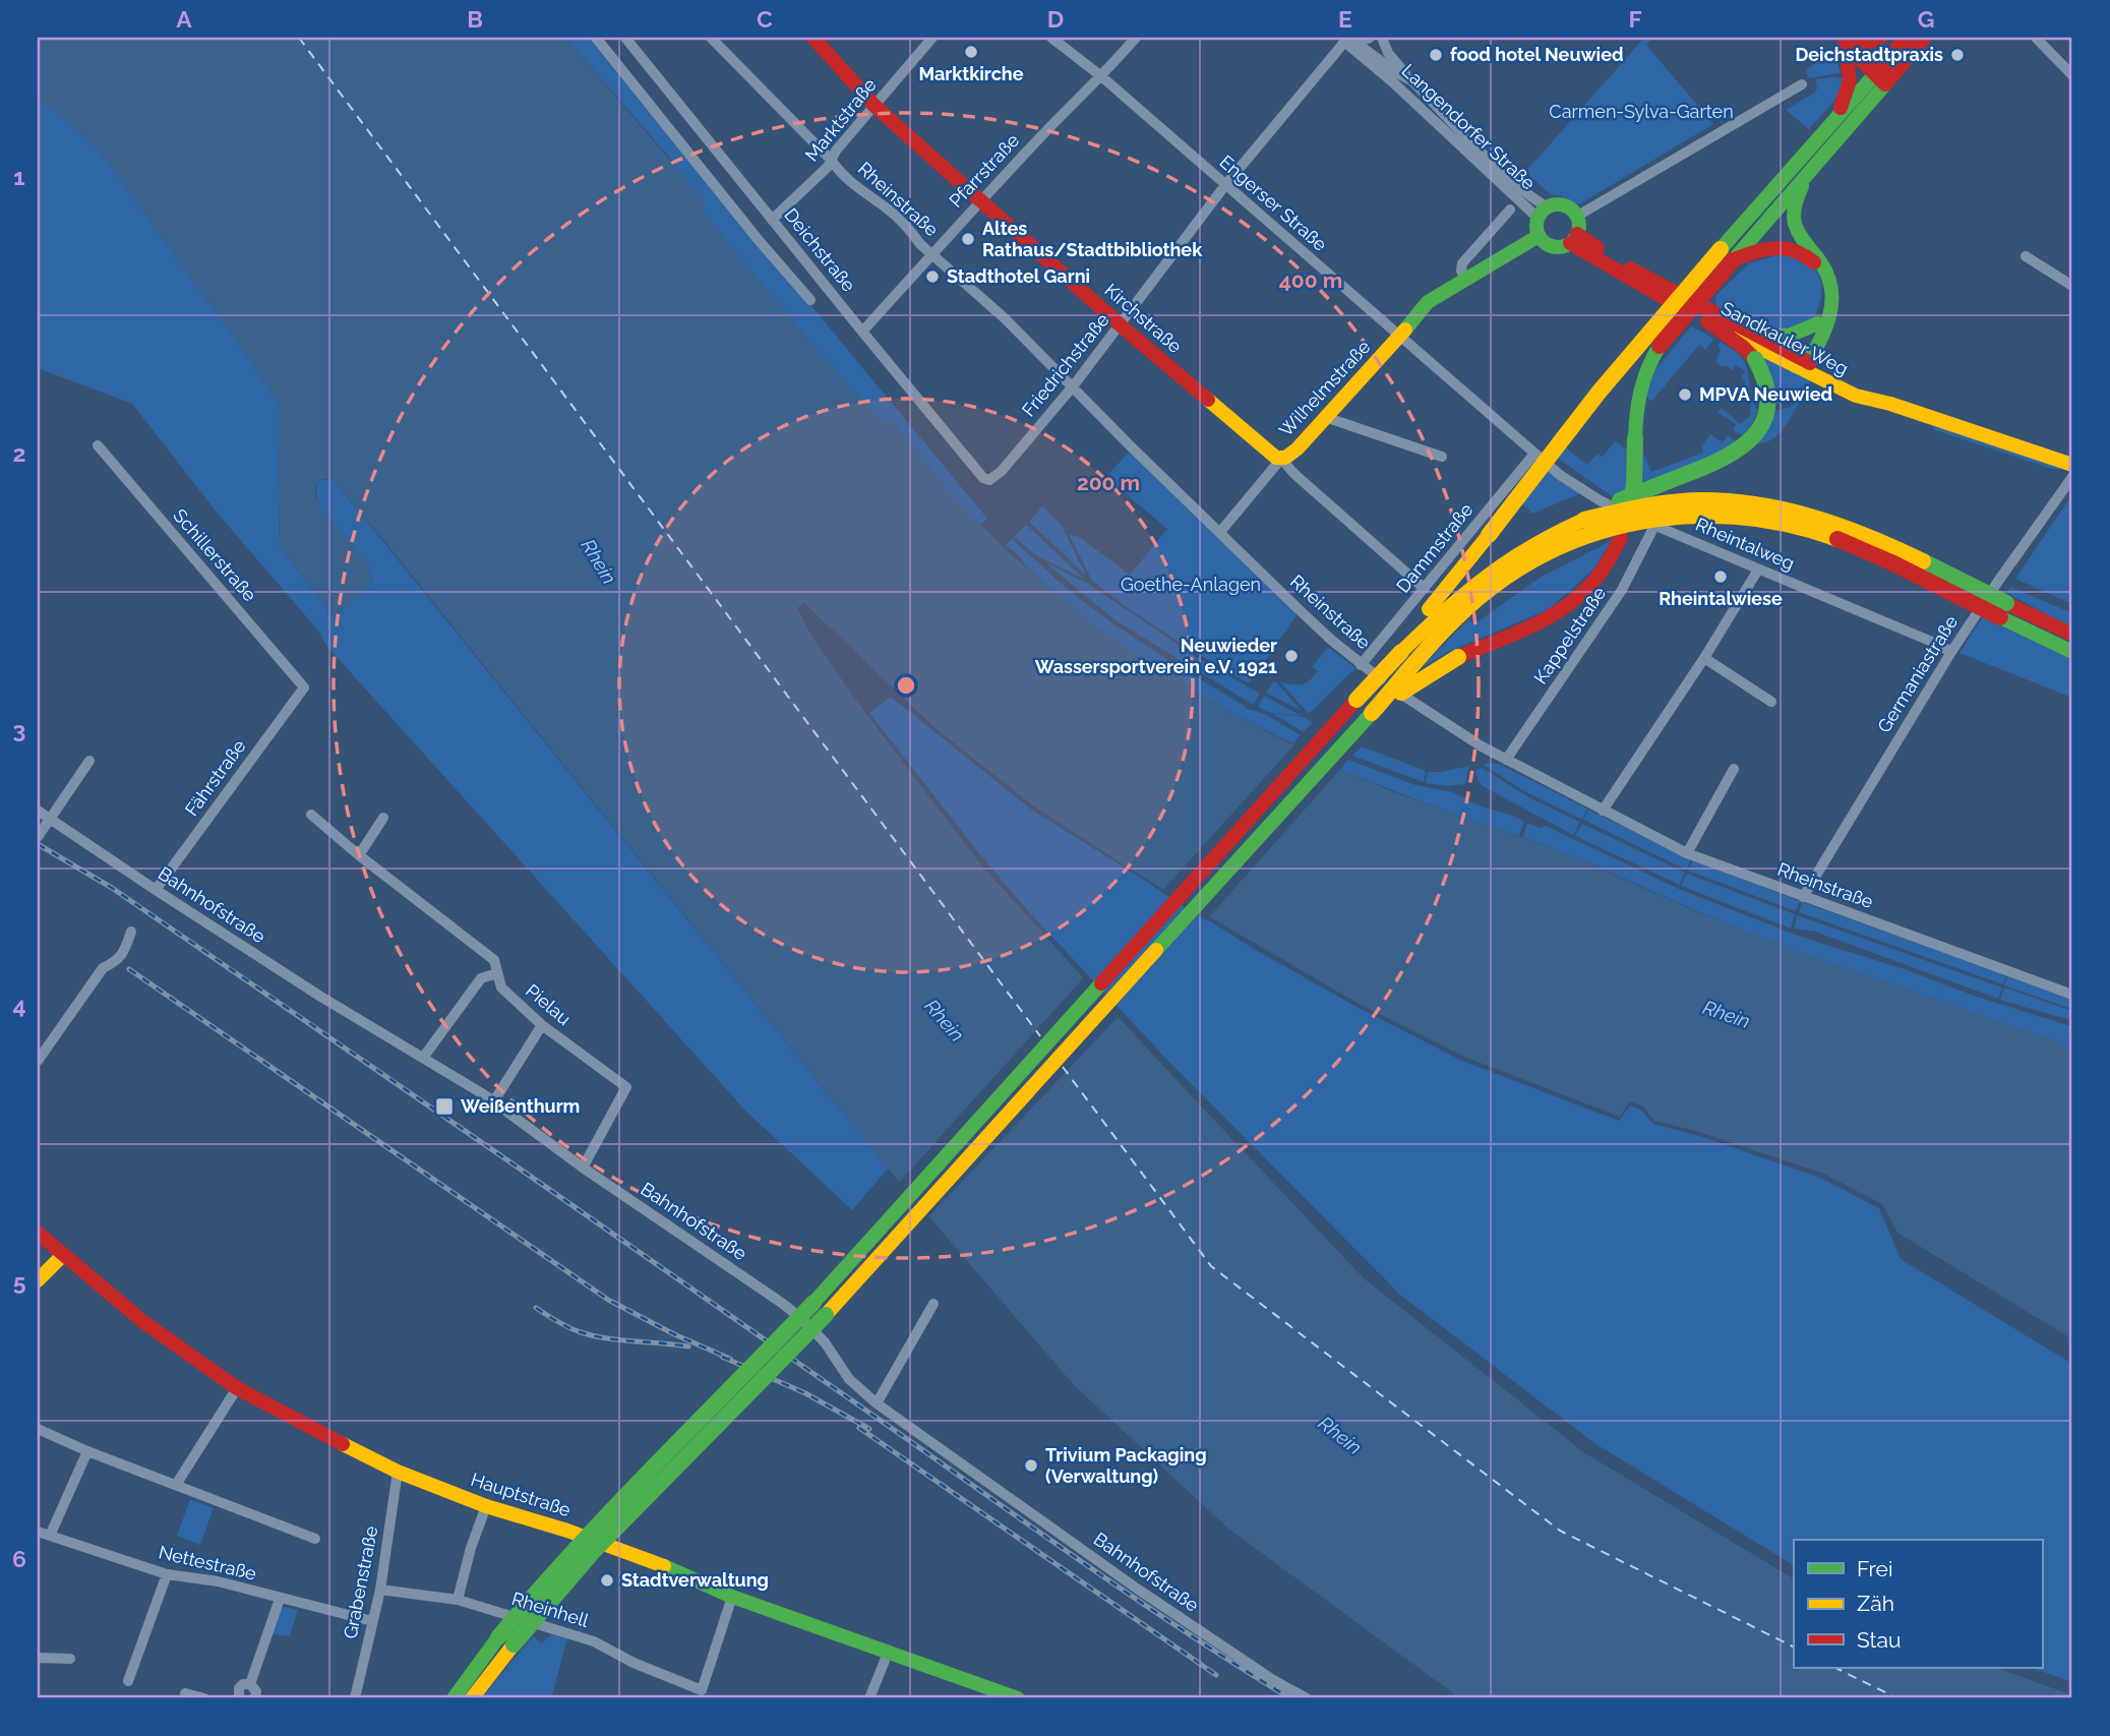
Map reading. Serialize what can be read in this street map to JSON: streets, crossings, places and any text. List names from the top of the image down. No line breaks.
{"streets":{"main road":["Langendorfer Straße","Kirchstraße","Sandkauler Weg","Wilhelmstraße","Hauptstraße"],"street":["Marktstraße","Pfarrstraße","Rheinstraße","Engerser Straße","Deichstraße","Friedrichstraße","Rheintalweg","Dammstraße","Schillerstraße","Kappelstraße","Germaniastraße","Fährstraße","Bahnhofstraße","Pielau","Nettestraße","Grabenstraße","Rheinhell"]},"crossings":[["Marktstraße","Rheinstraße"],["Marktstraße","Deichstraße"],["Marktstraße","Kirchstraße"],["Langendorfer Straße","Friedrichstraße"],["Langendorfer Straße","Wilhelmstraße"],["Pfarrstraße","Rheinstraße"],["Pfarrstraße","Engerser Straße"],["Pfarrstraße","Deichstraße"],["Pfarrstraße","Kirchstraße"],["Rheinstraße","Friedrichstraße"],["Rheinstraße","Wilhelmstraße"],["Rheinstraße","Dammstraße"],["Rheinstraße","Kappelstraße"],["Rheinstraße","Germaniastraße"],["Engerser Straße","Friedrichstraße"],["Engerser Straße","Wilhelmstraße"],["Engerser Straße","Rheintalweg"],["Engerser Straße","Dammstraße"],["Deichstraße","Friedrichstraße"],["Kirchstraße","Friedrichstraße"],["Kirchstraße","Wilhelmstraße"],["Kirchstraße","Dammstraße"],["Rheintalweg","Dammstraße"],["Rheintalweg","Kappelstraße"],["Rheintalweg","Germaniastraße"],["Schillerstraße","Fährstraße"],["Fährstraße","Bahnhofstraße"],["Bahnhofstraße","Pielau"],["Hauptstraße","Grabenstraße"],["Hauptstraße","Rheinhell"],["Nettestraße","Grabenstraße"],["Grabenstraße","Rheinhell"]],"water":["Rhein"],"parks":["Carmen-Sylva-Garten","Goethe-Anlagen"],"places":{"other":["Marktkirche","food hotel Neuwied","Deichstadtpraxis","Altes Rathaus/Stadtbibliothek","Stadthotel Garni","MPVA Neuwied","Rheintalwiese","Neuwieder Wassersportverein e.V. 1921","Trivium Packaging (Verwaltung)","Stadtverwaltung"],"transit":["Weißenthurm"]},"legend":["Frei","Zäh","Stau"],"grid":{"columns":["A","B","C","D","E","F","G"],"rows":["1","2","3","4","5","6"]},"rings":["400 m","200 m"]}
